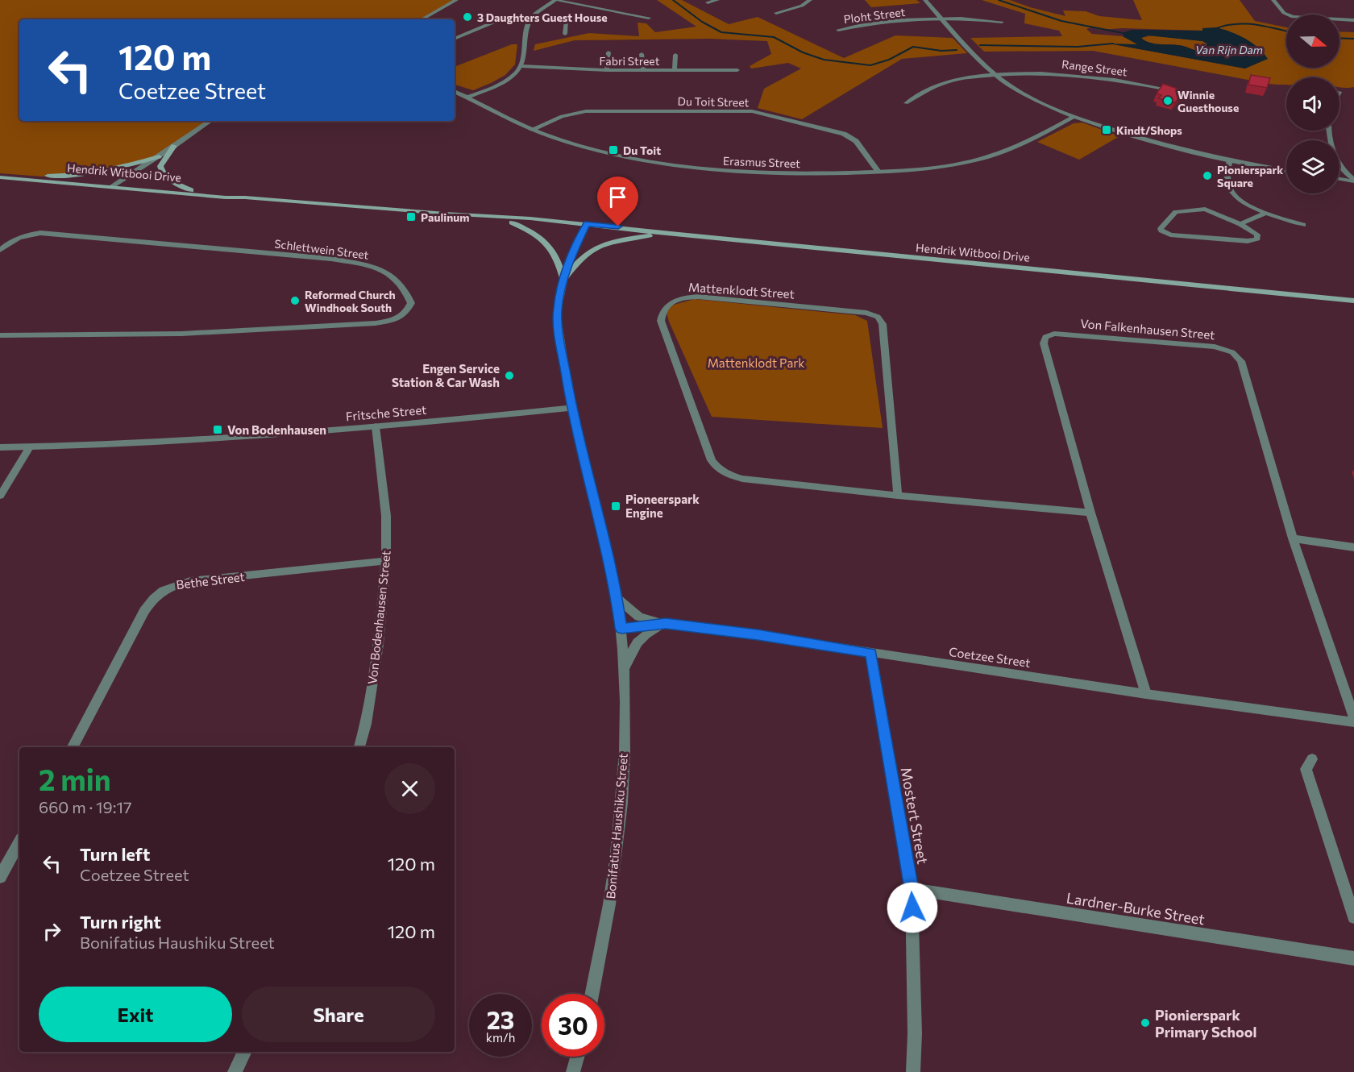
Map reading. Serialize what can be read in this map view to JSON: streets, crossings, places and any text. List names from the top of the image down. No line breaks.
{"streets":{"main road":["Hendrik Witbooi Drive"],"street":["Ploht Street","Fabri Street","Range Street","Du Toit Street","Erasmus Street","Schlettwein Street","Mattenklodt Street","Von Falkenhausen Street","Fritsche Street","Bethe Street","Von Bodenhausen Street","Coetzee Street","Mostert Street","Bonifatius Haushiku Street","Lardner-Burke Street"]},"crossings":[["Du Toit Street","Erasmus Street"],["Hendrik Witbooi Drive","Bonifatius Haushiku Street"],["Mattenklodt Street","Von Falkenhausen Street"],["Von Falkenhausen Street","Coetzee Street"],["Fritsche Street","Von Bodenhausen Street"],["Fritsche Street","Bonifatius Haushiku Street"],["Bethe Street","Von Bodenhausen Street"],["Coetzee Street","Mostert Street"],["Coetzee Street","Bonifatius Haushiku Street"],["Mostert Street","Lardner-Burke Street"]],"water":["Van Rijn Dam"],"parks":["Mattenklodt Park"],"places":{"other":["3 Daughters Guest House","Winnie Guesthouse","Pionierspark Square","Reformed Church Windhoek South","Engen Service Station & Car Wash","Pionierspark Primary School"],"transit":["Kindt/Shops","Du Toit","Paulinum","Von Bodenhausen","Pioneerspark Engine"]},"north":"right","page":{"turn":["120 m","Coetzee Street"],"heading":["2 min","660 m · 19:17"],"list":[{"name":"Turn left","note":"Coetzee Street","value":"120 m"},{"name":"Turn right","note":"Bonifatius Haushiku Street","value":"120 m"}],"buttons":["Exit","Share"],"speed":"23 km/h","limit":"30"}}
